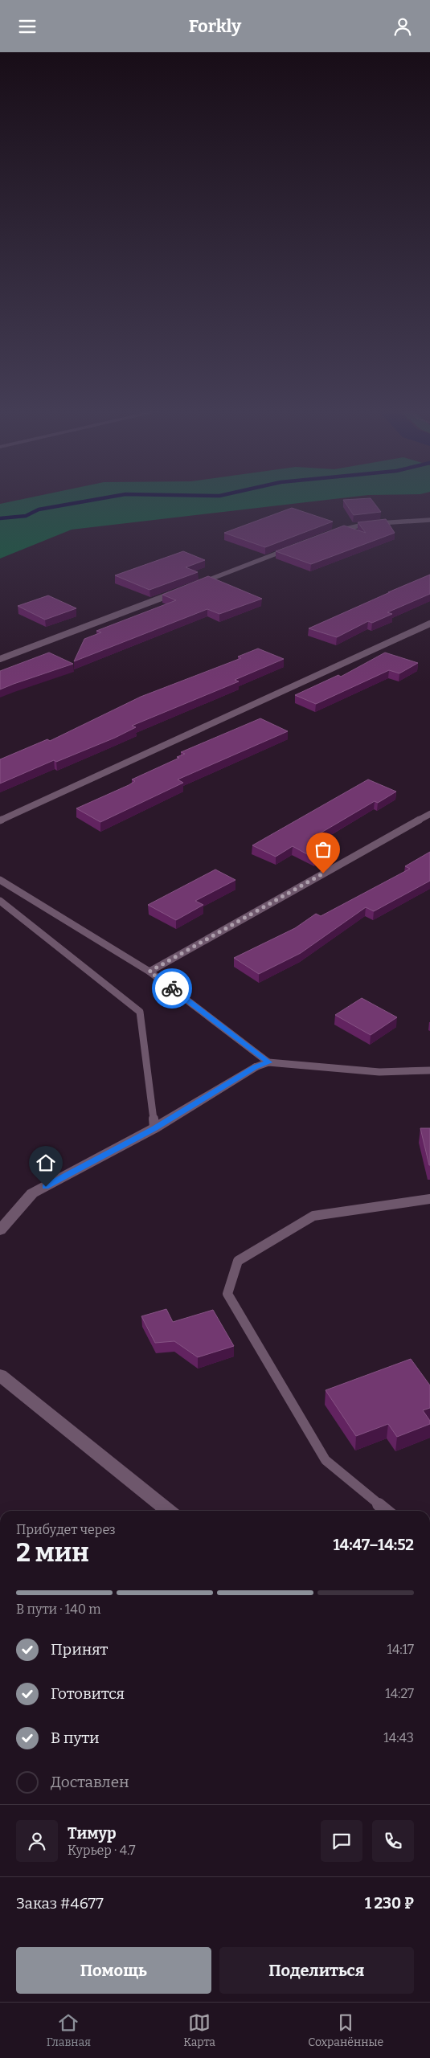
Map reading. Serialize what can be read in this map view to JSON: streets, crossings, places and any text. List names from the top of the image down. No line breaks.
{"page":{"header":"Forkly","heading":["2 мин","Прибудет через","14:47–14:52"],"panel":["Тимур","Курьер · 4.7","Заказ #4677","1 230 ₽"],"bar":"В пути · 140 m","list":[["Принят","14:17"],["Готовится","14:27"],["В пути","14:43"],"Доставлен"],"buttons":["Помощь","Поделиться"],"tabs":["Главная","Карта","Сохранённые"]}}
